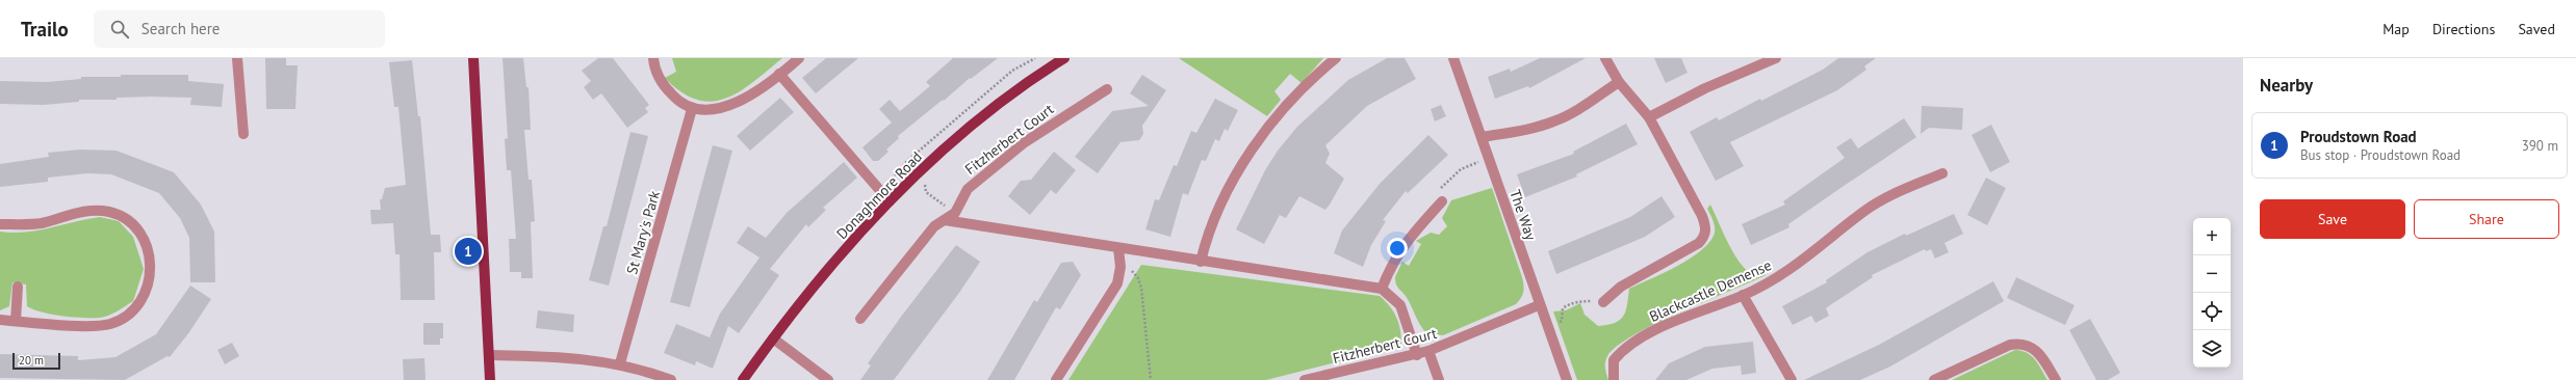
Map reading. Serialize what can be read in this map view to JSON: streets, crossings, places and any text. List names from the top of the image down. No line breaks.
{"streets":{"main road":["Donaghmore Road"],"street":["Fitzherbert Court","The Way","St Mary's Park","Blackcastle Demense"]},"crossings":[["Fitzherbert Court","The Way"]],"scale_bar":"20 m","page":{"header":"Trailo","search":"Search here","nav":["Map","Directions","Saved"],"heading":"Nearby","list":[{"mark":"1","name":"Proudstown Road","note":"Bus stop · Proudstown Road","value":"390 m"}],"buttons":["Save","Share"],"map_buttons":["+","−"],"pins":"1","scale":"20 m"}}
